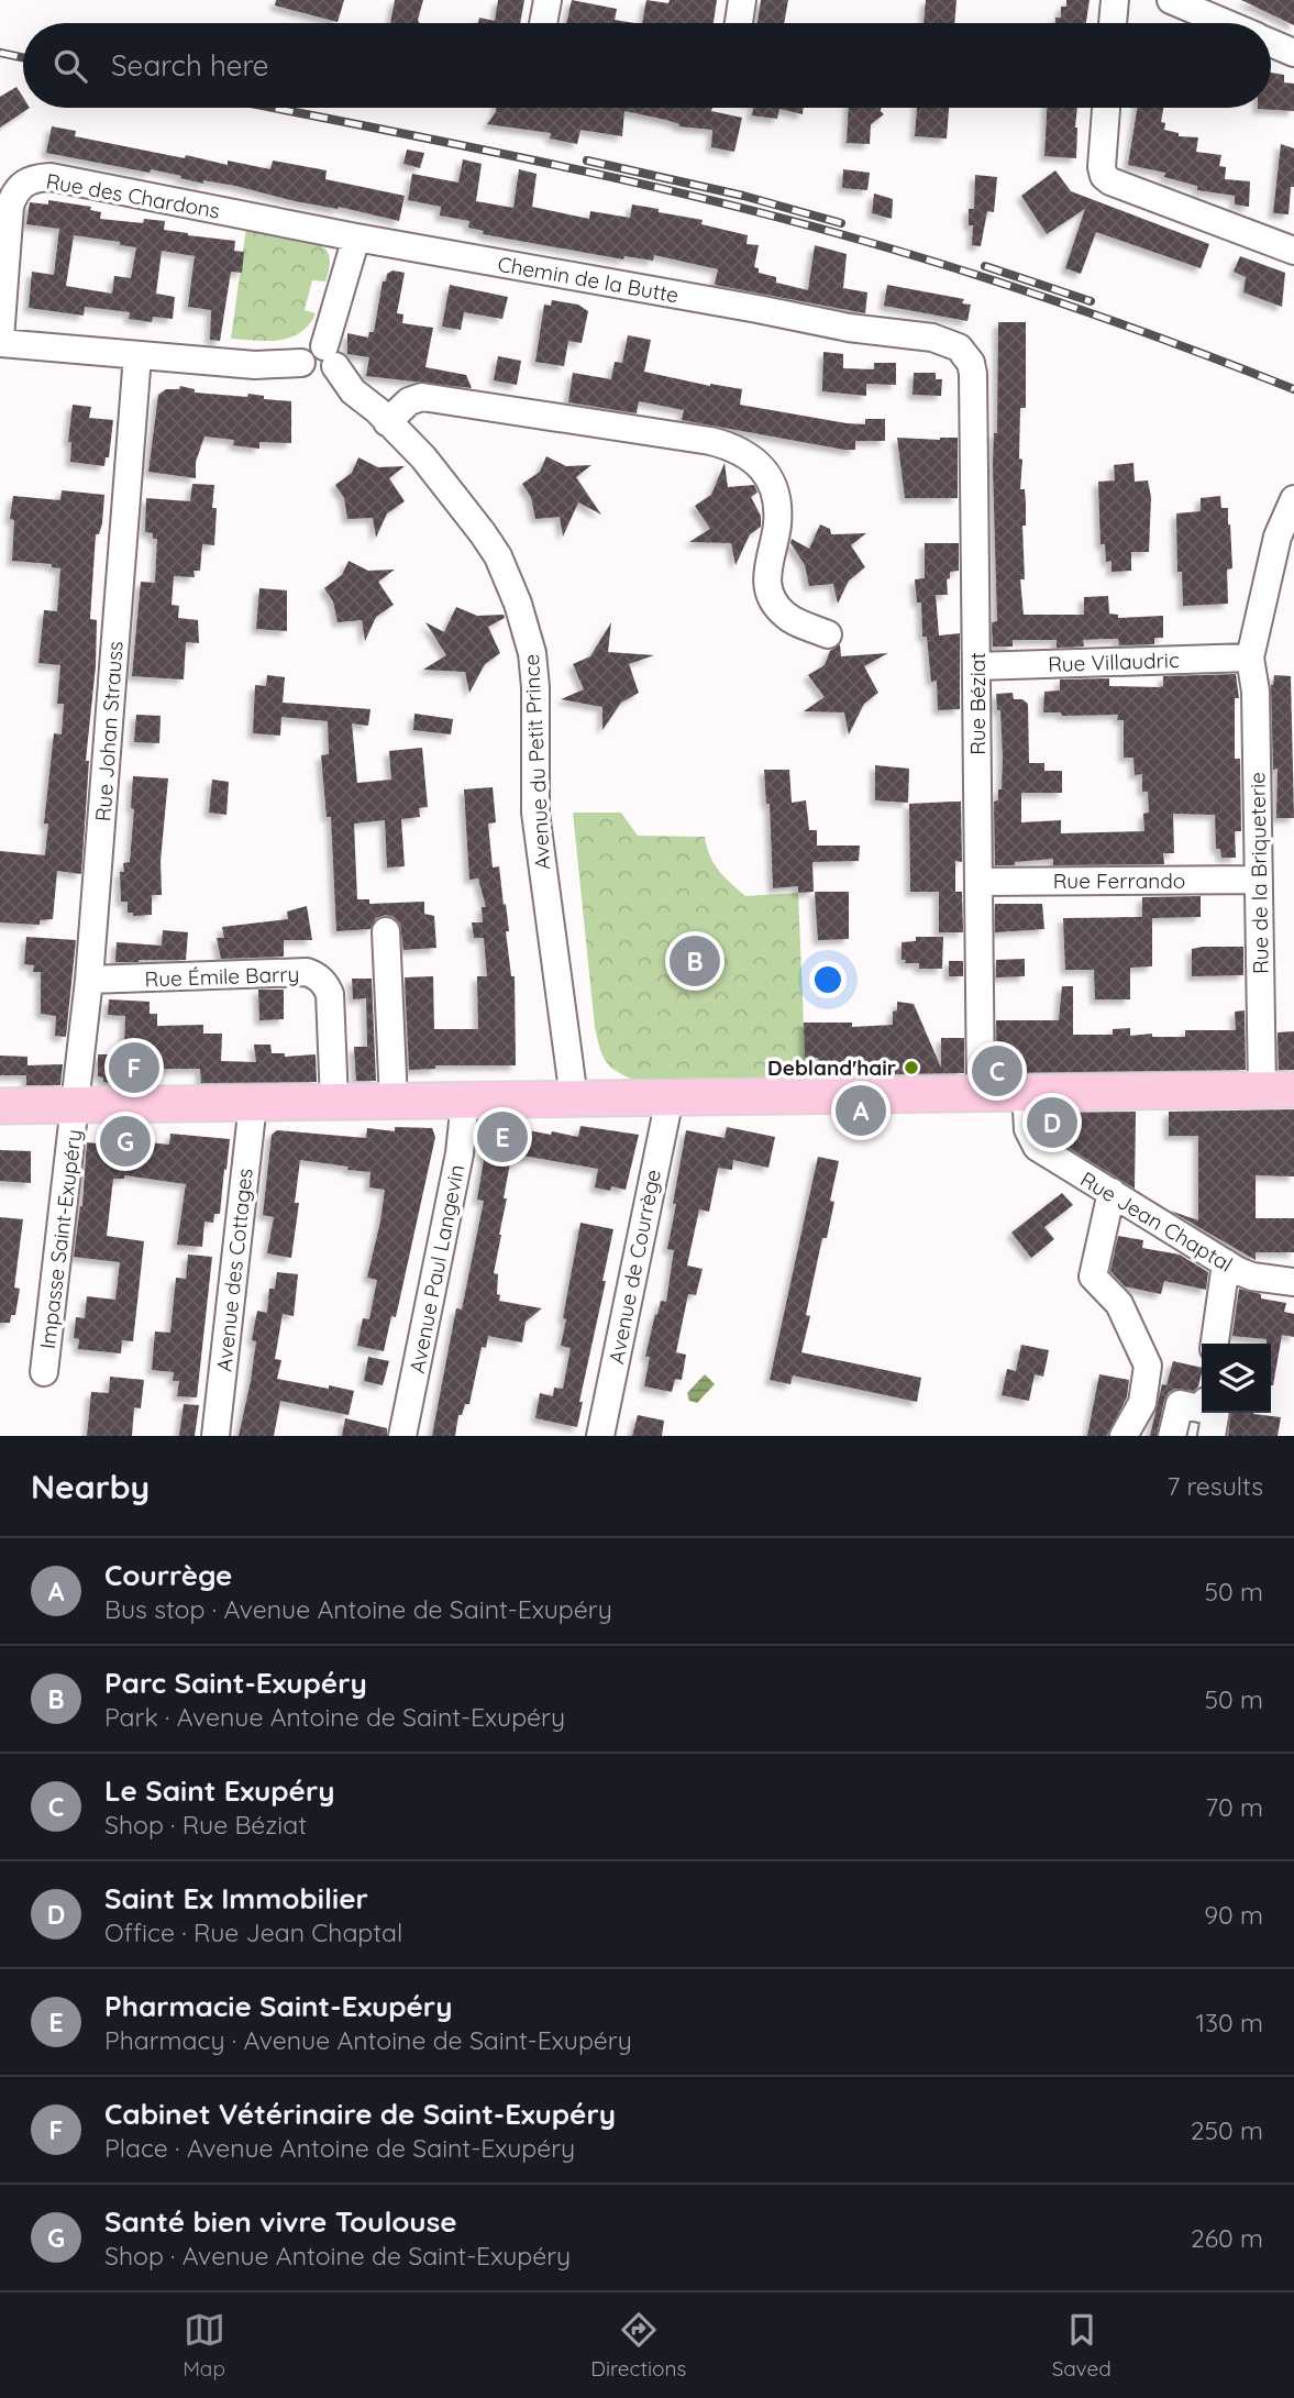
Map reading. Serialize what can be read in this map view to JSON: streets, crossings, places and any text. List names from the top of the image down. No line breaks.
{"streets":{"street":["Rue des Chardons","Chemin de la Butte","Rue Villaudric","Rue Béziat","Rue Johan Strauss","Avenue du Petit Prince","Rue de la Briqueterie","Rue Ferrando","Rue Émile Barry","Rue Jean Chaptal","Impasse Saint-Exupéry","Avenue de Courrège","Avenue Paul Langevin","Avenue des Cottages"]},"crossings":[["Rue des Chardons","Chemin de la Butte"],["Chemin de la Butte","Rue Béziat"],["Rue Villaudric","Rue Béziat"],["Rue Villaudric","Rue de la Briqueterie"],["Rue Béziat","Rue Ferrando"],["Rue Johan Strauss","Rue Émile Barry"],["Rue Johan Strauss","Impasse Saint-Exupéry"],["Rue de la Briqueterie","Rue Ferrando"]],"places":["Debland'hair"],"page":{"search":"Search here","pins":["B","F","C","A","D","E","G"],"heading":["Nearby","7 results"],"list":[{"mark":"A","name":"Courrège","note":"Bus stop · Avenue Antoine de Saint-Exupéry","value":"50 m"},{"mark":"B","name":"Parc Saint-Exupéry","note":"Park · Avenue Antoine de Saint-Exupéry","value":"50 m"},{"mark":"C","name":"Le Saint Exupéry","note":"Shop · Rue Béziat","value":"70 m"},{"mark":"D","name":"Saint Ex Immobilier","note":"Office · Rue Jean Chaptal","value":"90 m"},{"mark":"E","name":"Pharmacie Saint-Exupéry","note":"Pharmacy · Avenue Antoine de Saint-Exupéry","value":"130 m"},{"mark":"F","name":"Cabinet Vétérinaire de Saint-Exupéry","note":"Place · Avenue Antoine de Saint-Exupéry","value":"250 m"},{"mark":"G","name":"Santé bien vivre Toulouse","note":"Shop · Avenue Antoine de Saint-Exupéry","value":"260 m"}],"nav":["Map","Directions","Saved"]}}
